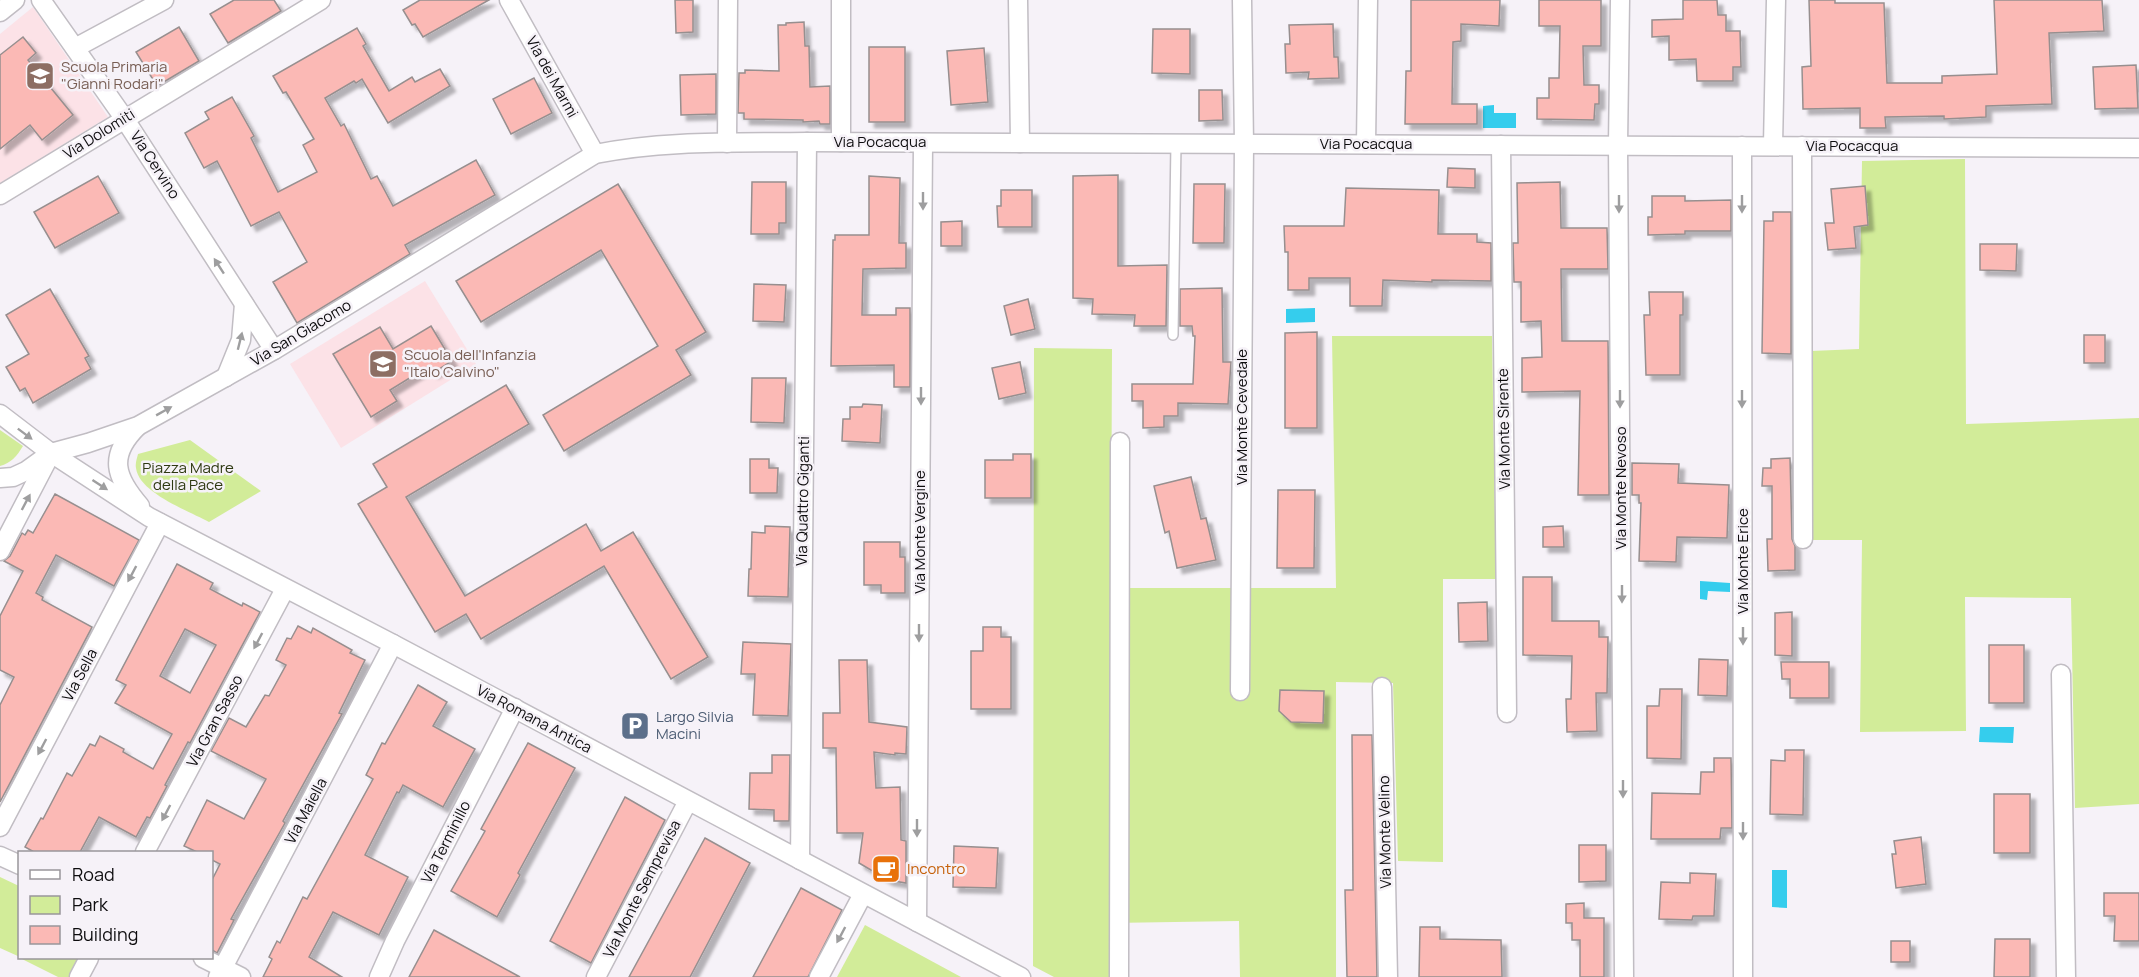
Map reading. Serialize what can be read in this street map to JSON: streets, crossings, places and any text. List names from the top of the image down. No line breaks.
{"streets":{"street":["Via dei Marmi","Via Dolomiti","Via Pocacqua","Via Cervino","Via San Giacomo","Via Monte Cevedale","Via Monte Sirente","Via Monte Nevoso","Via Quattro Giganti","Via Monte Vergine","Via Monte Erice","Via Sella","Via Romana Antica","Via Gran Sasso","Via Maiella","Via Monte Velino","Via Terminillo","Via Monte Semprevisa"]},"crossings":[["Via dei Marmi","Via Pocacqua"],["Via dei Marmi","Via San Giacomo"],["Via Dolomiti","Via Cervino"],["Via Pocacqua","Via San Giacomo"],["Via Pocacqua","Via Monte Cevedale"],["Via Pocacqua","Via Monte Sirente"],["Via Pocacqua","Via Monte Nevoso"],["Via Pocacqua","Via Quattro Giganti"],["Via Pocacqua","Via Monte Vergine"],["Via Pocacqua","Via Monte Erice"],["Via Cervino","Via San Giacomo"],["Via San Giacomo","Via Romana Antica"],["Via Quattro Giganti","Via Romana Antica"],["Via Monte Vergine","Via Romana Antica"],["Via Sella","Via Romana Antica"],["Via Romana Antica","Via Gran Sasso"],["Via Romana Antica","Via Maiella"],["Via Romana Antica","Via Terminillo"],["Via Romana Antica","Via Monte Semprevisa"]],"one_way":["Via Cervino","Via Monte Nevoso","Via Monte Vergine","Via Sella","Via Gran Sasso"],"parks":["Piazza Madre della Pace"],"places":{"school or university":["Scuola Primaria \"Gianni Rodari\"","Scuola dell'Infanzia \"Italo Calvino\""],"parking":["Largo Silvia Macini"],"cafe":["Incontro"]},"legend":["Road","Park","Building"]}
